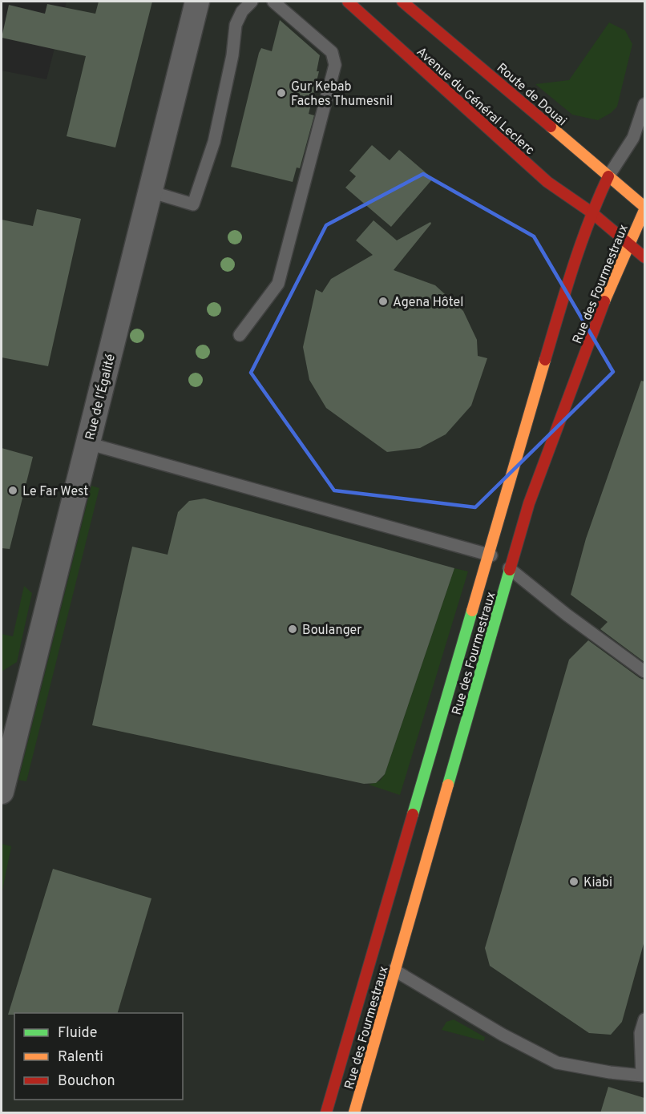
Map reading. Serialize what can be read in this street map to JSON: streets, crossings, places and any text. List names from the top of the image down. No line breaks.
{"streets":{"street":["Route de Douai","Avenue du Général Leclerc","Rue des Fourmestraux","Rue de l'Égalité"]},"crossings":[["Route de Douai","Rue des Fourmestraux"],["Avenue du Général Leclerc","Rue des Fourmestraux"]],"places":["Gur Kebab Faches Thumesnil","Agena Hôtel","Le Far West","Boulanger","Kiabi"],"legend":["Fluide","Ralenti","Bouchon"]}
